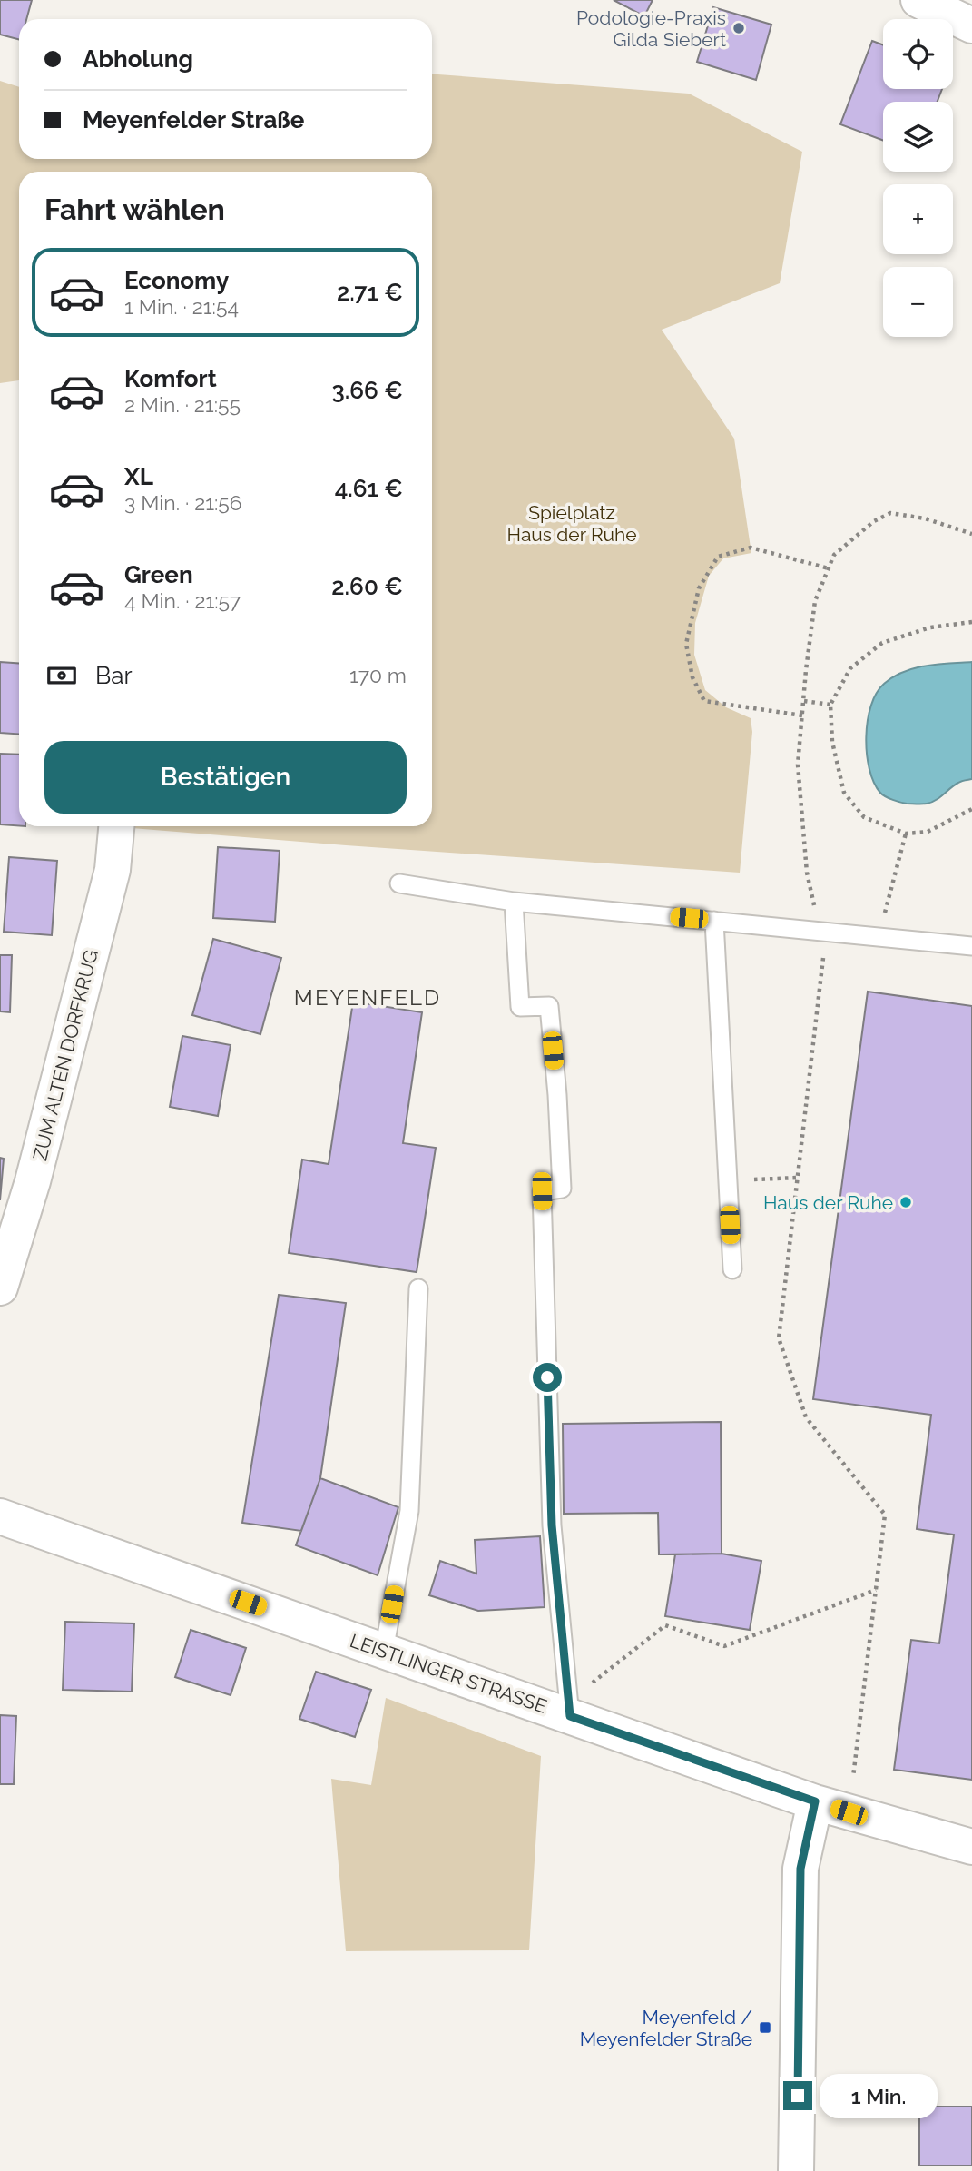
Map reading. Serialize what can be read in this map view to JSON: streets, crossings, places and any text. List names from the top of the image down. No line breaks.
{"streets":{"street":["ZUM ALTEN DORFKRUG","LEISTLINGER STRASSE"]},"districts":["MEYENFELD"],"parks":["Spielplatz Haus der Ruhe"],"places":{"other":["Podologie-Praxis Gilda Siebert","Haus der Ruhe"],"transit":["Meyenfeld / Meyenfelder Straße"]},"page":{"map_buttons":["+","−"],"banner":["Abholung","Meyenfelder Straße"],"heading":"Fahrt wählen","list":[{"name":"Economy","note":"1 Min. · 21:54","value":"2.71 €"},{"name":"Komfort","note":"2 Min. · 21:55","value":"3.66 €"},{"name":"XL","note":"3 Min. · 21:56","value":"4.61 €"},{"name":"Green","note":"4 Min. · 21:57","value":"2.60 €"}],"pay":["Bar","170 m"],"buttons":"Bestätigen","bubble":"1 Min."}}
